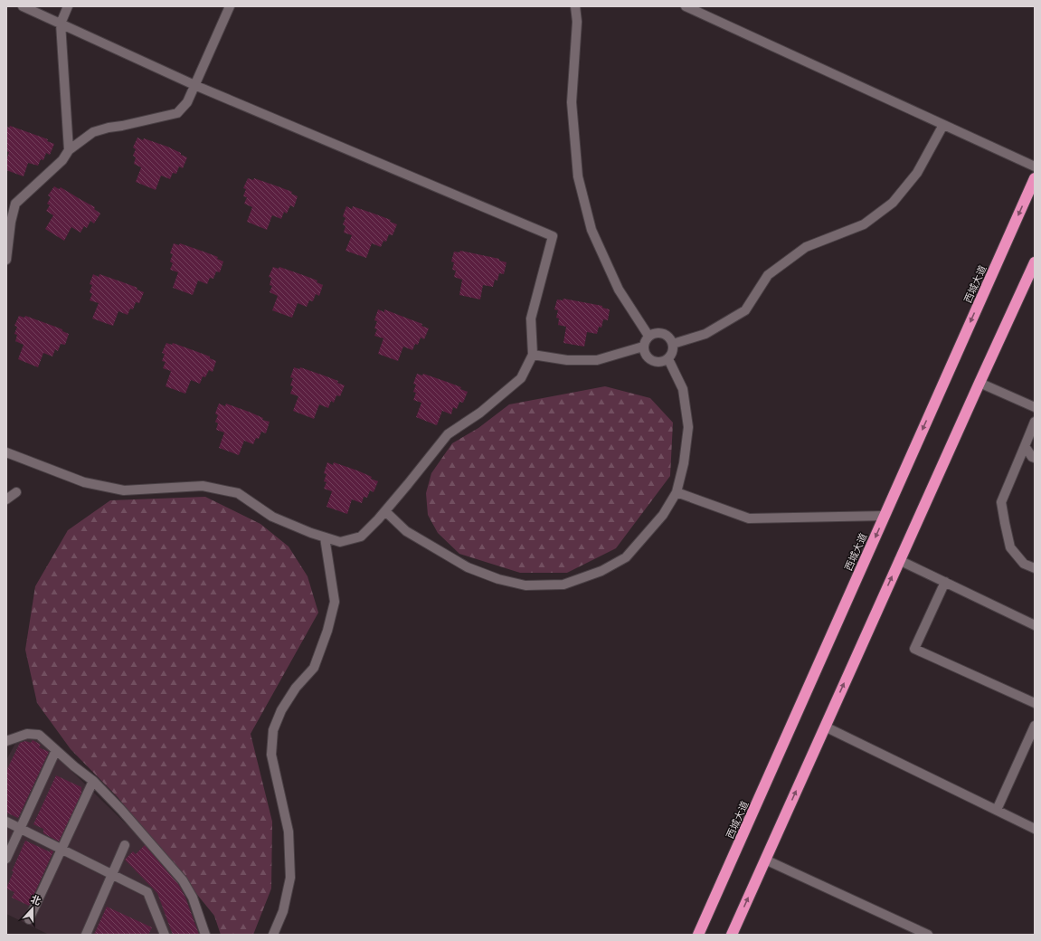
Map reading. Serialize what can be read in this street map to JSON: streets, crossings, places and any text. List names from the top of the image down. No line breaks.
{"streets":{"highway":["西城大道"]},"north":"top"}
